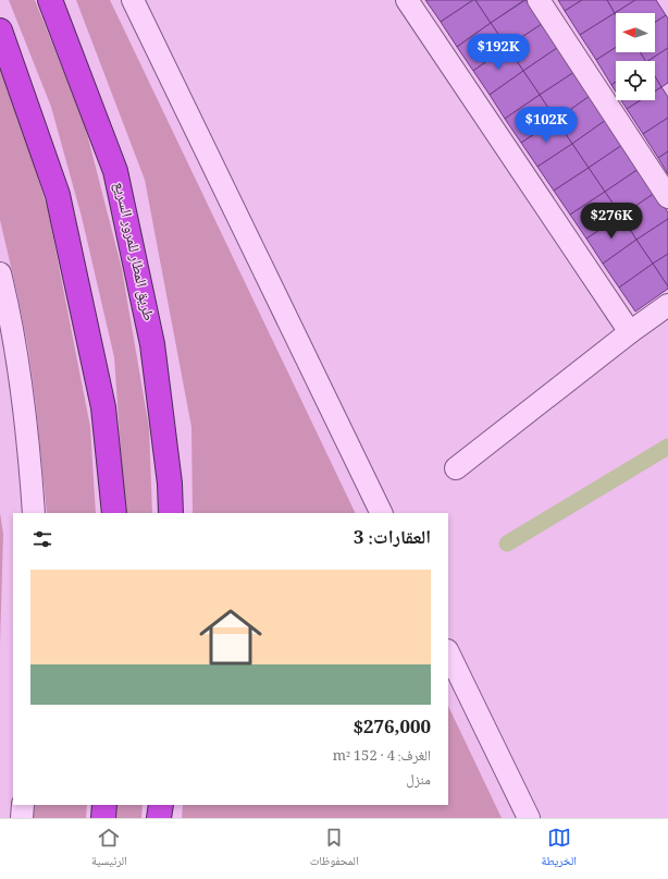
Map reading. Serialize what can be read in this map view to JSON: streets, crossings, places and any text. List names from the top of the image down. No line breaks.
{"streets":{"highway":["طريق المطار للمرور السريع"]},"north":"left","page":{"price":["$192K","$102K","$276K"],"heading":"العقارات: 3","list":[{"name":"$276,000","note":"الغرف: 4 · 152 m² · منزل"}],"tabs":["الخريطة","المحفوظات","الرئيسية"]}}
